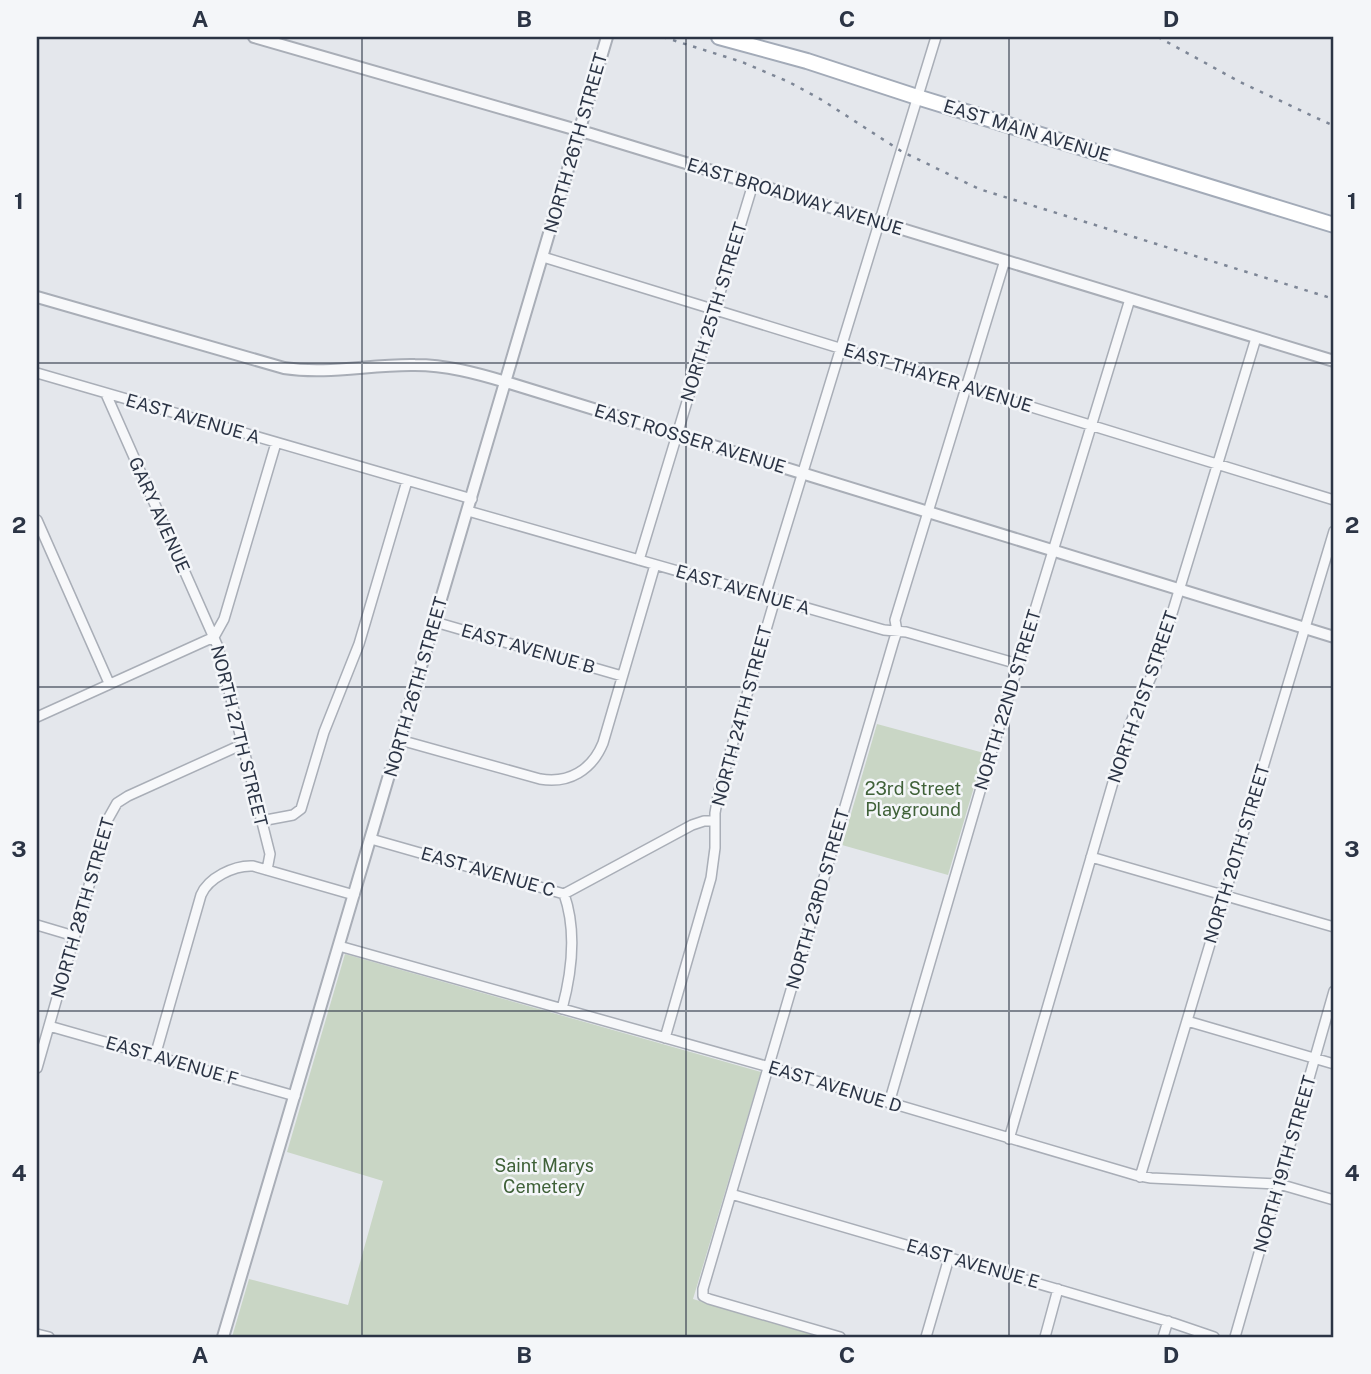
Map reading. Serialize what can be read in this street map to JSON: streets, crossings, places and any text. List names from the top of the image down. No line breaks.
{"streets":{"main road":["EAST MAIN AVENUE"],"street":["NORTH 26TH STREET","EAST BROADWAY AVENUE","NORTH 25TH STREET","EAST THAYER AVENUE","EAST AVENUE A","EAST ROSSER AVENUE","GARY AVENUE","EAST AVENUE B","NORTH 21ST STREET","NORTH 22ND STREET","NORTH 24TH STREET","NORTH 27TH STREET","NORTH 20TH STREET","EAST AVENUE C","NORTH 23RD STREET","NORTH 28TH STREET","EAST AVENUE F","EAST AVENUE D","NORTH 19TH STREET","EAST AVENUE E"]},"crossings":[["EAST MAIN AVENUE","NORTH 24TH STREET"],["NORTH 26TH STREET","EAST BROADWAY AVENUE"],["NORTH 26TH STREET","EAST THAYER AVENUE"],["NORTH 26TH STREET","EAST AVENUE A"],["NORTH 26TH STREET","EAST ROSSER AVENUE"],["NORTH 26TH STREET","EAST AVENUE B"],["NORTH 26TH STREET","EAST AVENUE C"],["NORTH 26TH STREET","EAST AVENUE F"],["NORTH 26TH STREET","EAST AVENUE D"],["EAST BROADWAY AVENUE","NORTH 25TH STREET"],["EAST BROADWAY AVENUE","NORTH 21ST STREET"],["EAST BROADWAY AVENUE","NORTH 22ND STREET"],["EAST BROADWAY AVENUE","NORTH 24TH STREET"],["EAST BROADWAY AVENUE","NORTH 23RD STREET"],["NORTH 25TH STREET","EAST THAYER AVENUE"],["NORTH 25TH STREET","EAST AVENUE A"],["NORTH 25TH STREET","EAST ROSSER AVENUE"],["EAST THAYER AVENUE","NORTH 21ST STREET"],["EAST THAYER AVENUE","NORTH 22ND STREET"],["EAST THAYER AVENUE","NORTH 24TH STREET"],["EAST THAYER AVENUE","NORTH 23RD STREET"],["EAST AVENUE A","GARY AVENUE"],["EAST AVENUE A","NORTH 22ND STREET"],["EAST AVENUE A","NORTH 24TH STREET"],["EAST AVENUE A","NORTH 27TH STREET"],["EAST AVENUE A","NORTH 23RD STREET"],["EAST ROSSER AVENUE","NORTH 21ST STREET"],["EAST ROSSER AVENUE","NORTH 22ND STREET"],["EAST ROSSER AVENUE","NORTH 24TH STREET"],["EAST ROSSER AVENUE","NORTH 20TH STREET"],["EAST ROSSER AVENUE","NORTH 23RD STREET"],["GARY AVENUE","NORTH 27TH STREET"],["NORTH 21ST STREET","EAST AVENUE D"],["NORTH 22ND STREET","EAST AVENUE D"],["NORTH 24TH STREET","EAST AVENUE C"],["NORTH 24TH STREET","EAST AVENUE D"],["NORTH 27TH STREET","NORTH 28TH STREET"],["NORTH 20TH STREET","EAST AVENUE D"],["NORTH 23RD STREET","EAST AVENUE D"],["NORTH 23RD STREET","EAST AVENUE E"],["NORTH 28TH STREET","EAST AVENUE F"],["EAST AVENUE D","NORTH 19TH STREET"]],"parks":["23rd Street Playground","Saint Marys Cemetery"],"grid":{"columns":["A","B","C","D"],"rows":["1","2","3","4"]}}
